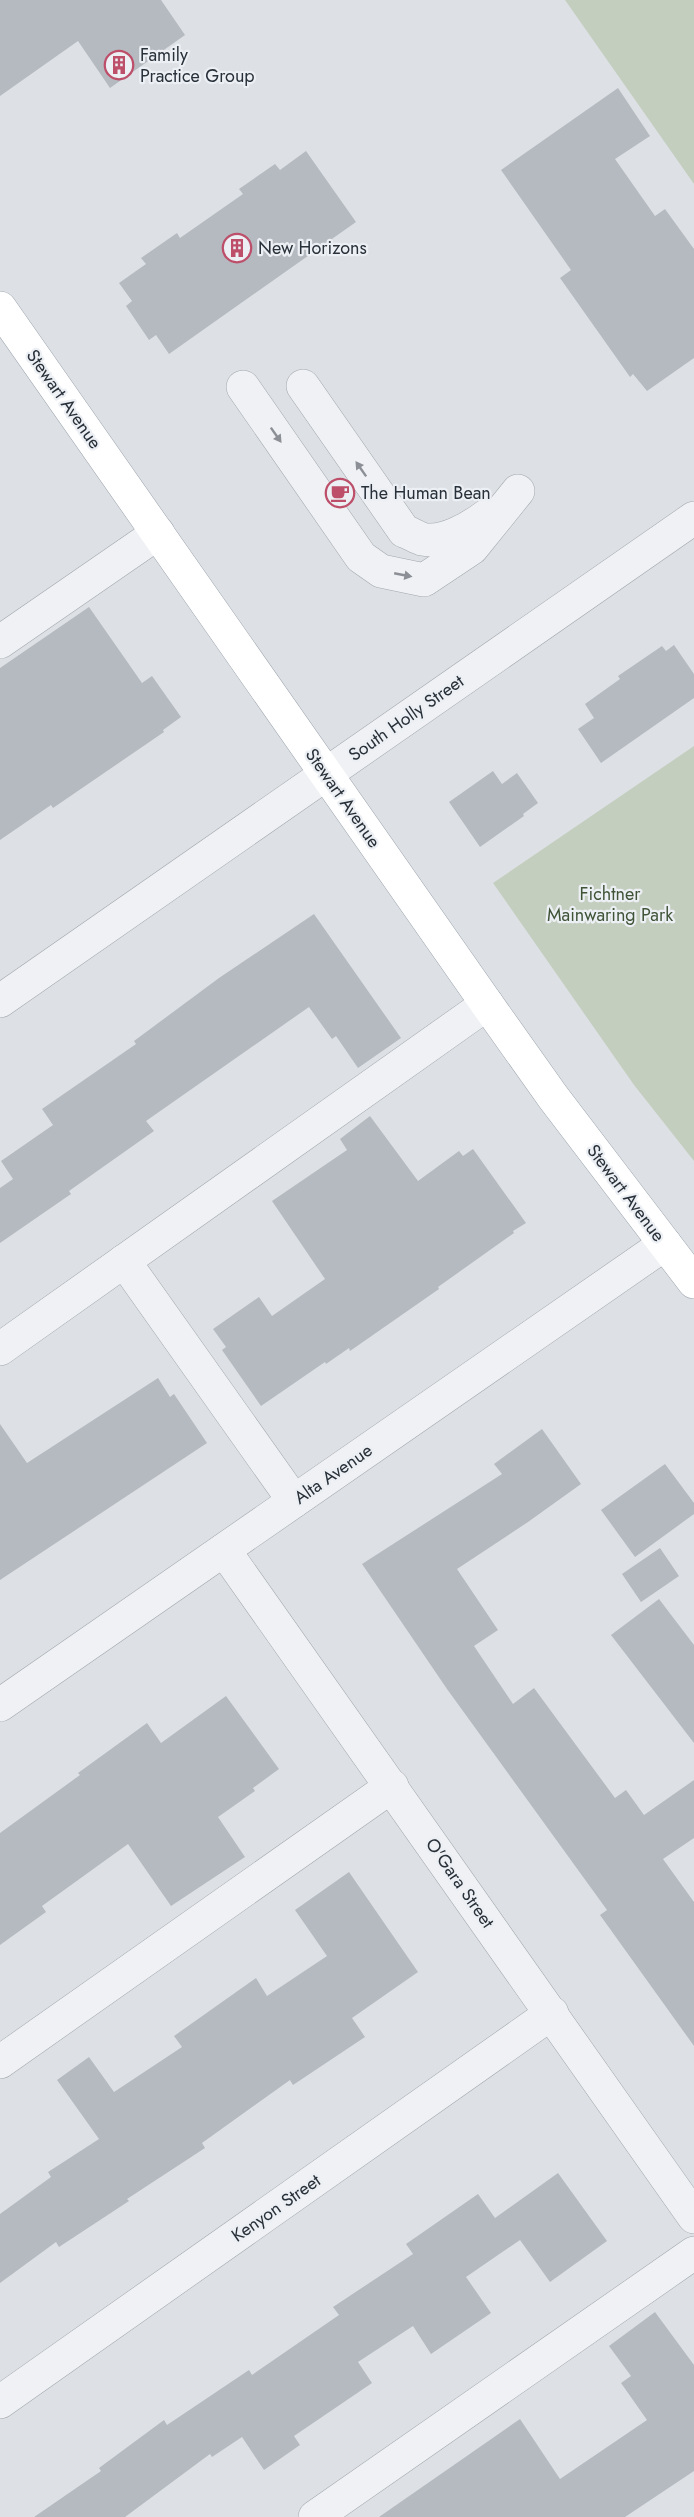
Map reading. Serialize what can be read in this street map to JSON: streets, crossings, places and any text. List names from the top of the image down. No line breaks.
{"streets":{"main road":["Stewart Avenue"],"street":["South Holly Street","Alta Avenue","O'Gara Street","Kenyon Street"]},"crossings":[["Stewart Avenue","South Holly Street"],["Stewart Avenue","Alta Avenue"],["Alta Avenue","O'Gara Street"],["O'Gara Street","Kenyon Street"]],"parks":["Fichtner Mainwaring Park"],"places":{"building":["Family Practice Group","New Horizons"],"cafe":["The Human Bean"]}}
